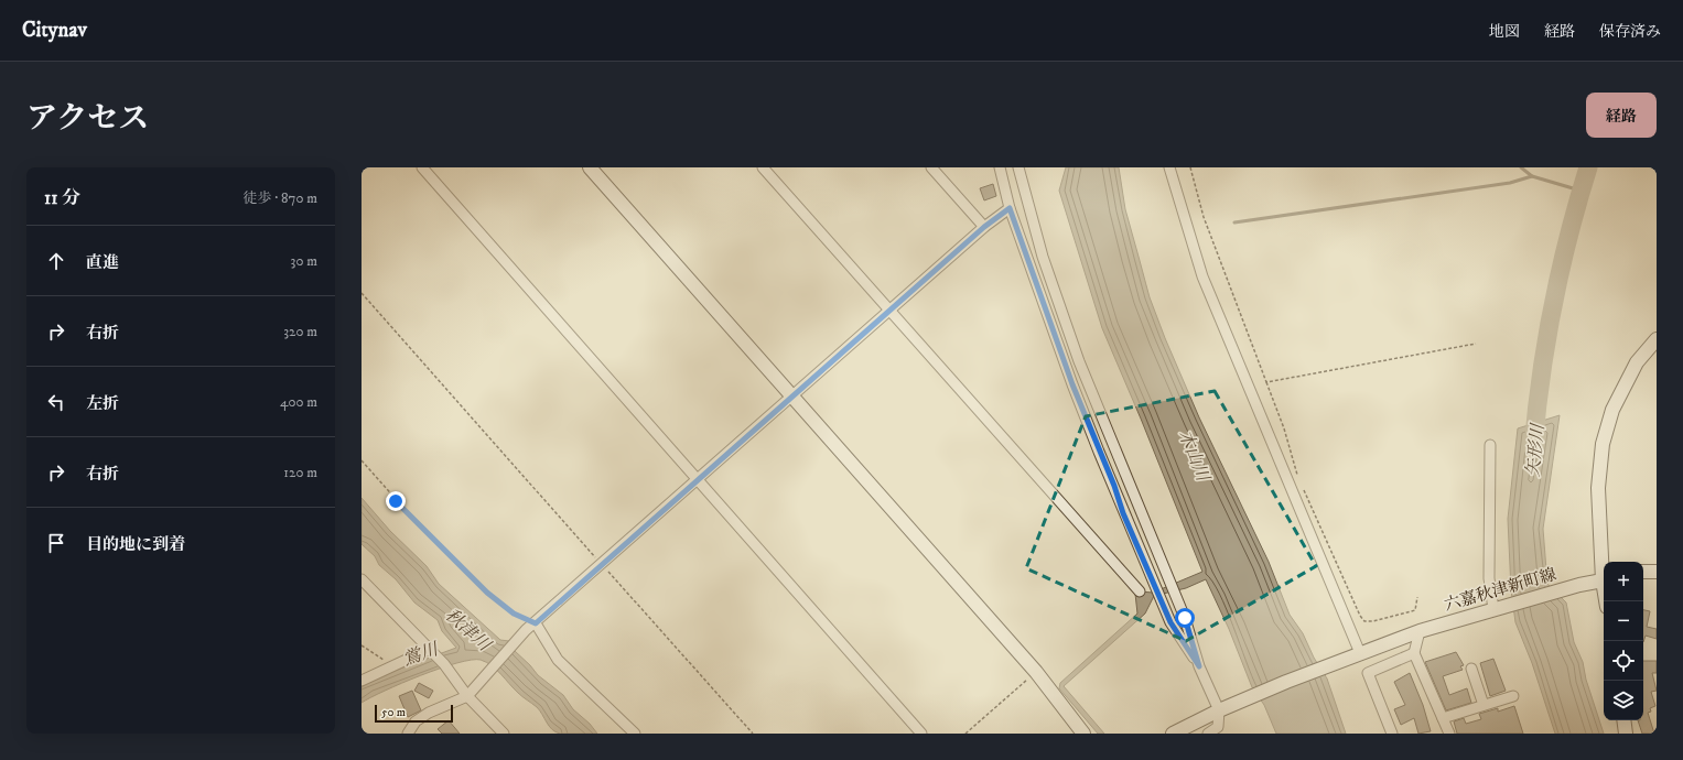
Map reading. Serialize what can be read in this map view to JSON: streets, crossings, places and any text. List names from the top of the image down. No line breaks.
{"streets":{"street":["六嘉秋津新町線"]},"water":["矢形川","木山川","秋津川","鴬川"],"scale_bar":"50 m","page":{"header":"Citynav","nav":["地図","経路","保存済み"],"title":"アクセス","buttons":"経路","heading":["11 分","徒歩 · 870 m"],"list":[["直進","30 m"],["右折","320 m"],["左折","400 m"],["右折","120 m"],"目的地に到着"],"map_buttons":["+","−"],"scale":"50 m"}}
